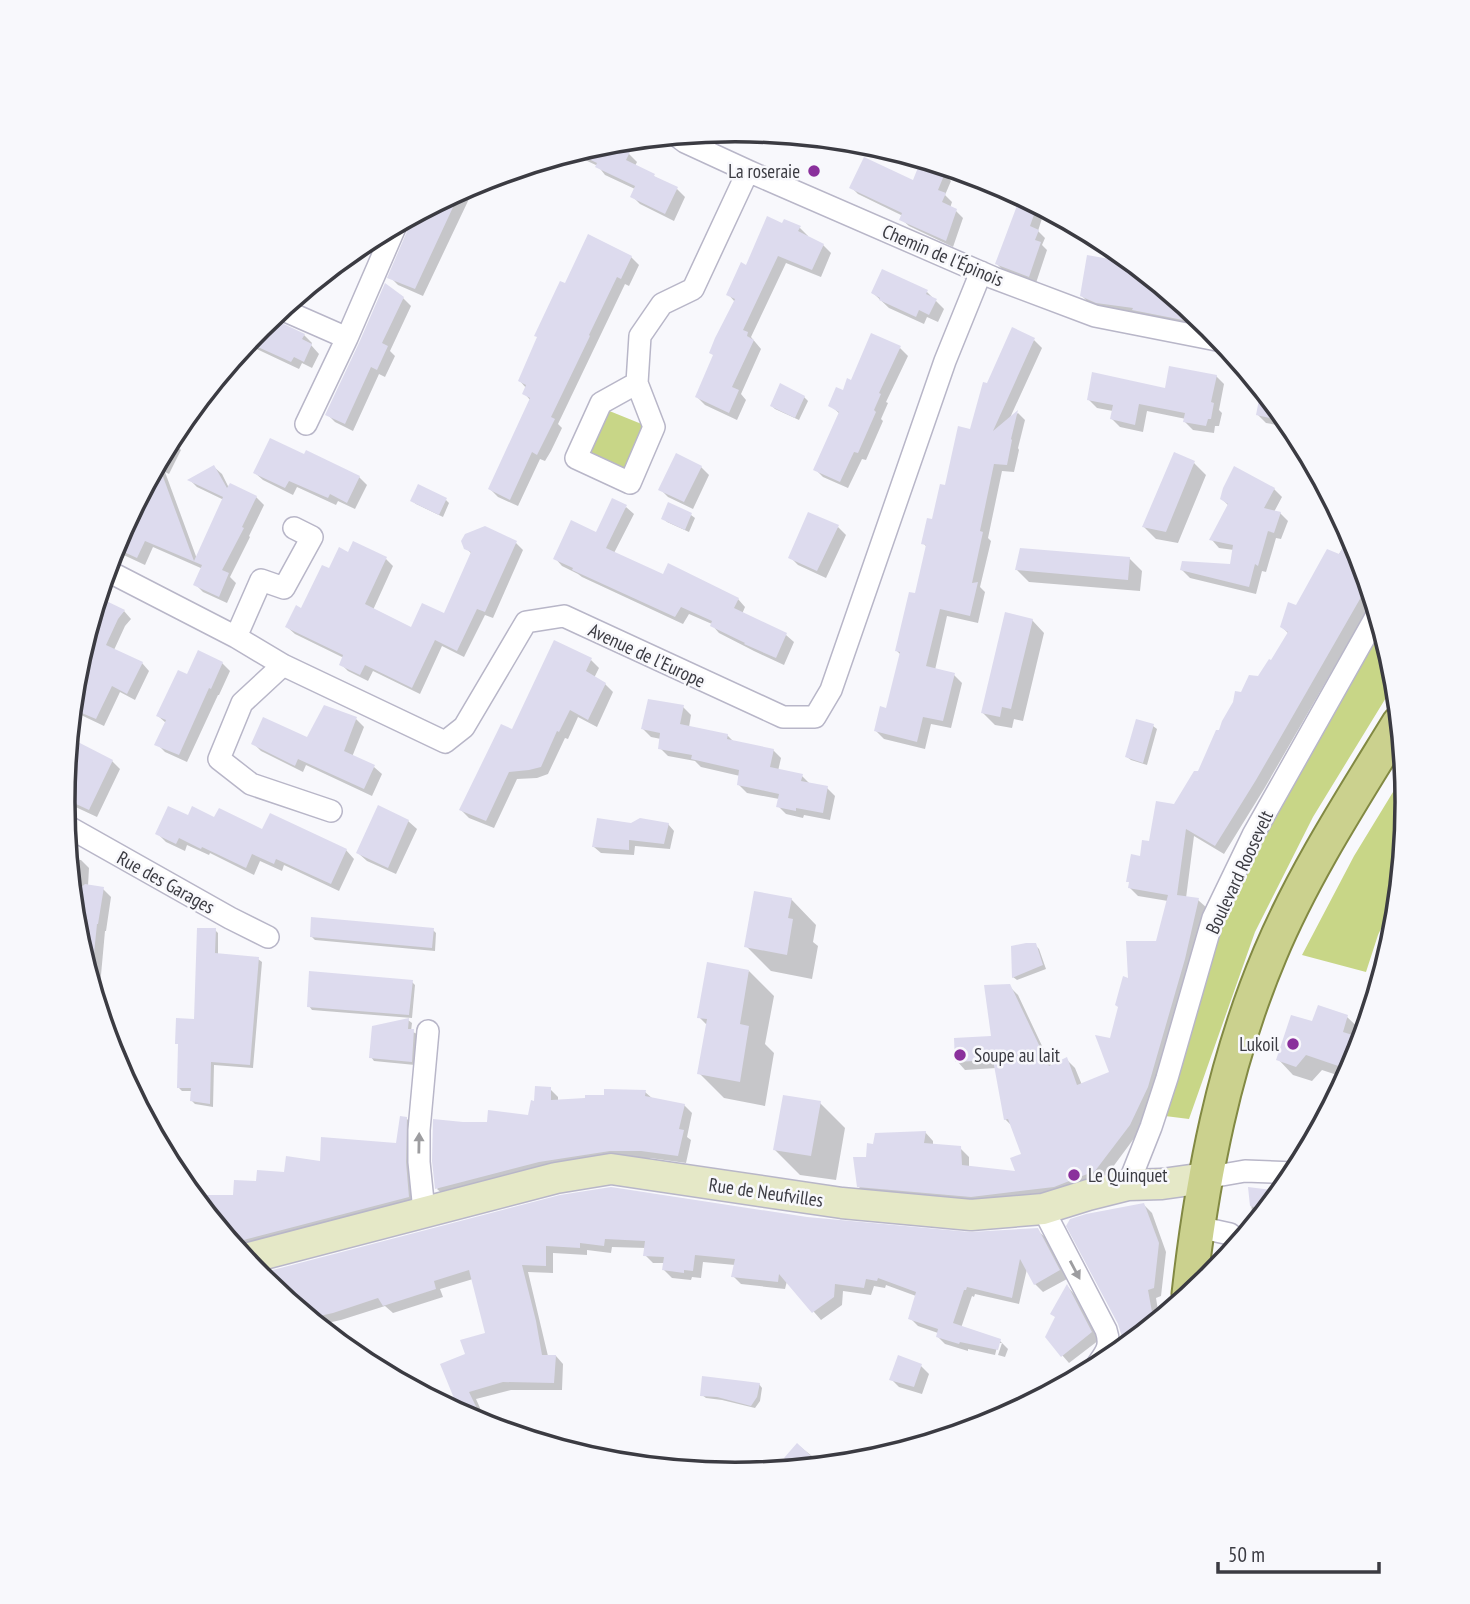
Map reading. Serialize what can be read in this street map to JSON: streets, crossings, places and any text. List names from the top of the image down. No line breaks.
{"streets":{"main road":["Rue de Neufvilles"],"street":["Chemin de l'Épinois","Avenue de l'Europe","Boulevard Roosevelt","Rue des Garages"]},"crossings":[["Chemin de l'Épinois","Avenue de l'Europe"],["Boulevard Roosevelt","Rue de Neufvilles"]],"places":["La roseraie","Lukoil","Soupe au lait","Le Quinquet"],"scale_bar":"50 m"}
